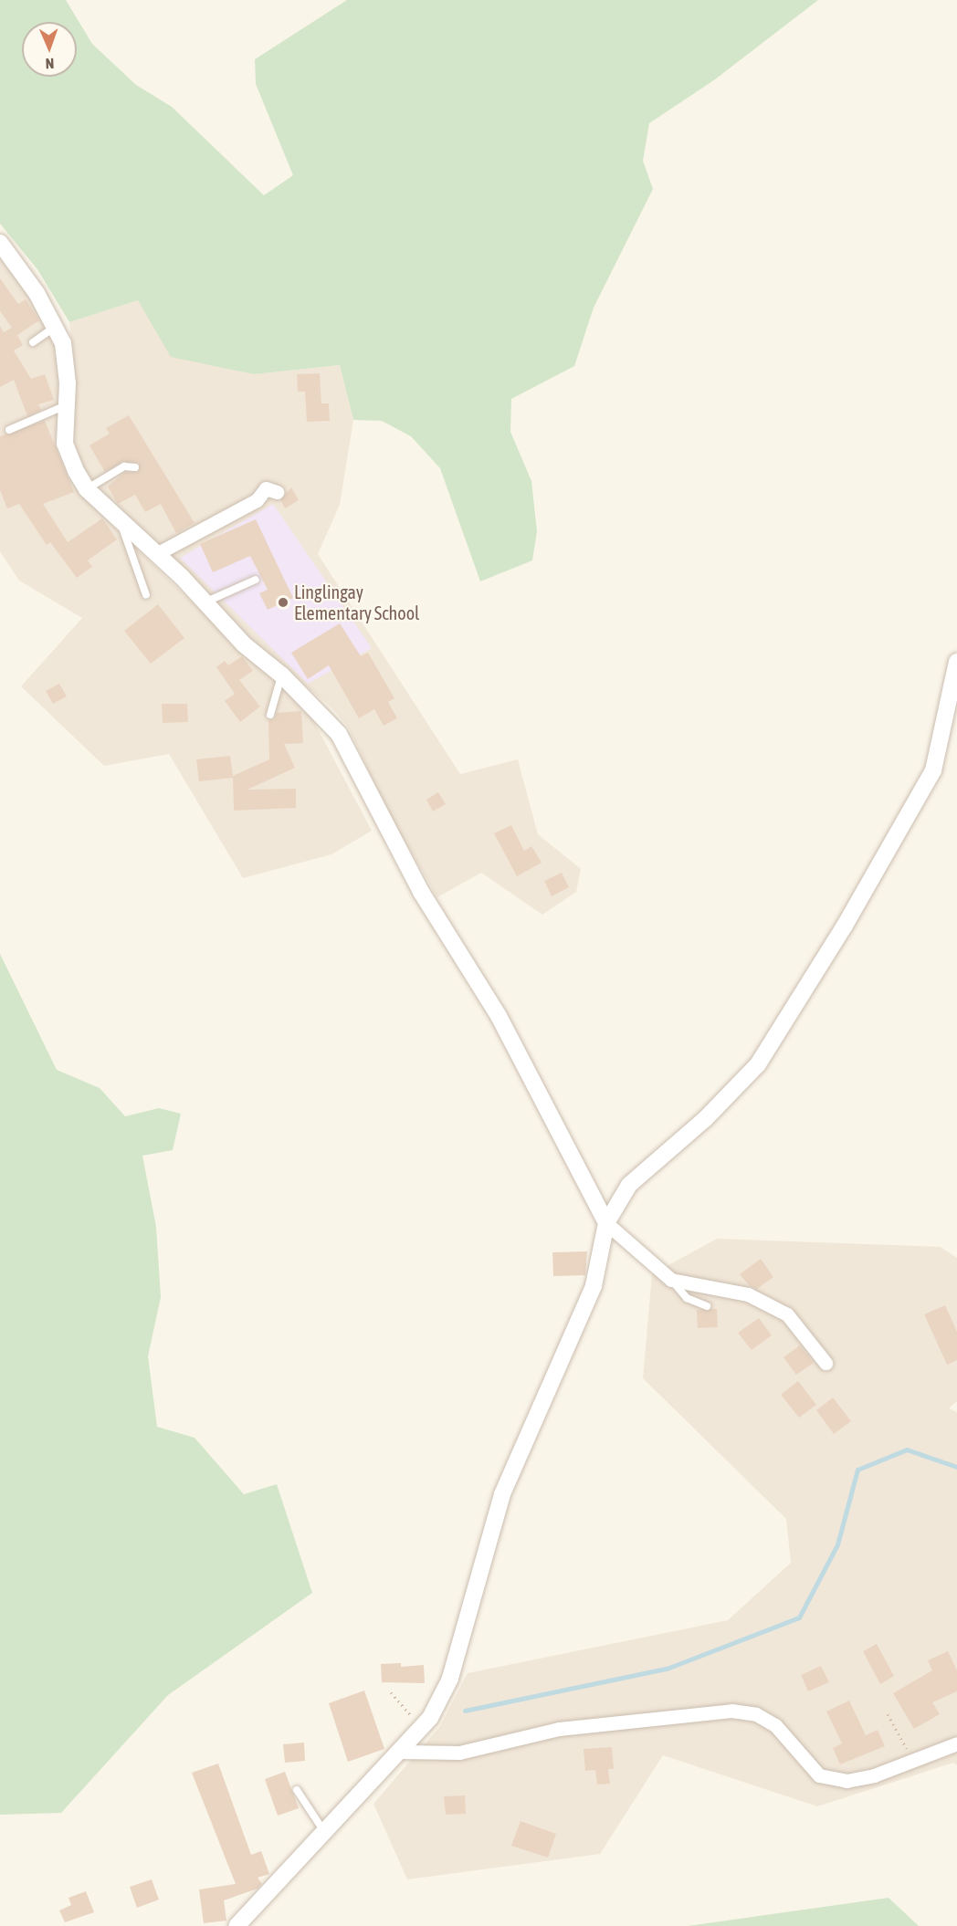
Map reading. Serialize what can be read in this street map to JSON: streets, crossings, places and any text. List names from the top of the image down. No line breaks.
{"places":["Linglingay Elementary School"],"north":"bottom"}
